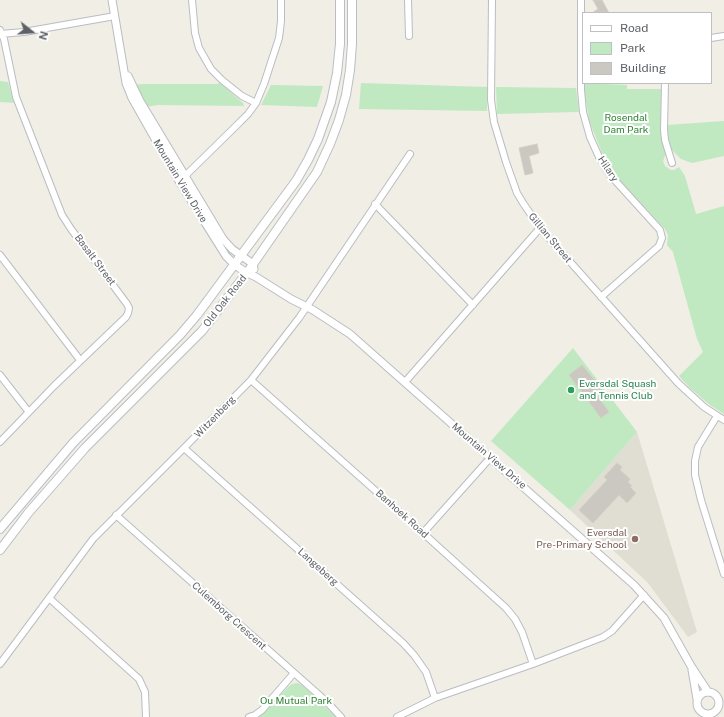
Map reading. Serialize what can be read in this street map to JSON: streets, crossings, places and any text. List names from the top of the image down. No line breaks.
{"streets":{"main road":["Old Oak Road"],"street":["Hilary","Mountain View Drive","Gillian Street","Basalt Street","Witzenberg","Banhoek Road","Langeberg","Culemborg Crescent"]},"crossings":[["Hilary","Gillian Street"],["Mountain View Drive","Old Oak Road"],["Mountain View Drive","Witzenberg"],["Witzenberg","Banhoek Road"],["Witzenberg","Langeberg"],["Witzenberg","Culemborg Crescent"]],"parks":["Rosendal Dam Park","Ou Mutual Park"],"places":["Eversdal Squash and Tennis Club","Eversdal Pre-Primary School"],"legend":["Road","Park","Building"],"north":"right"}
